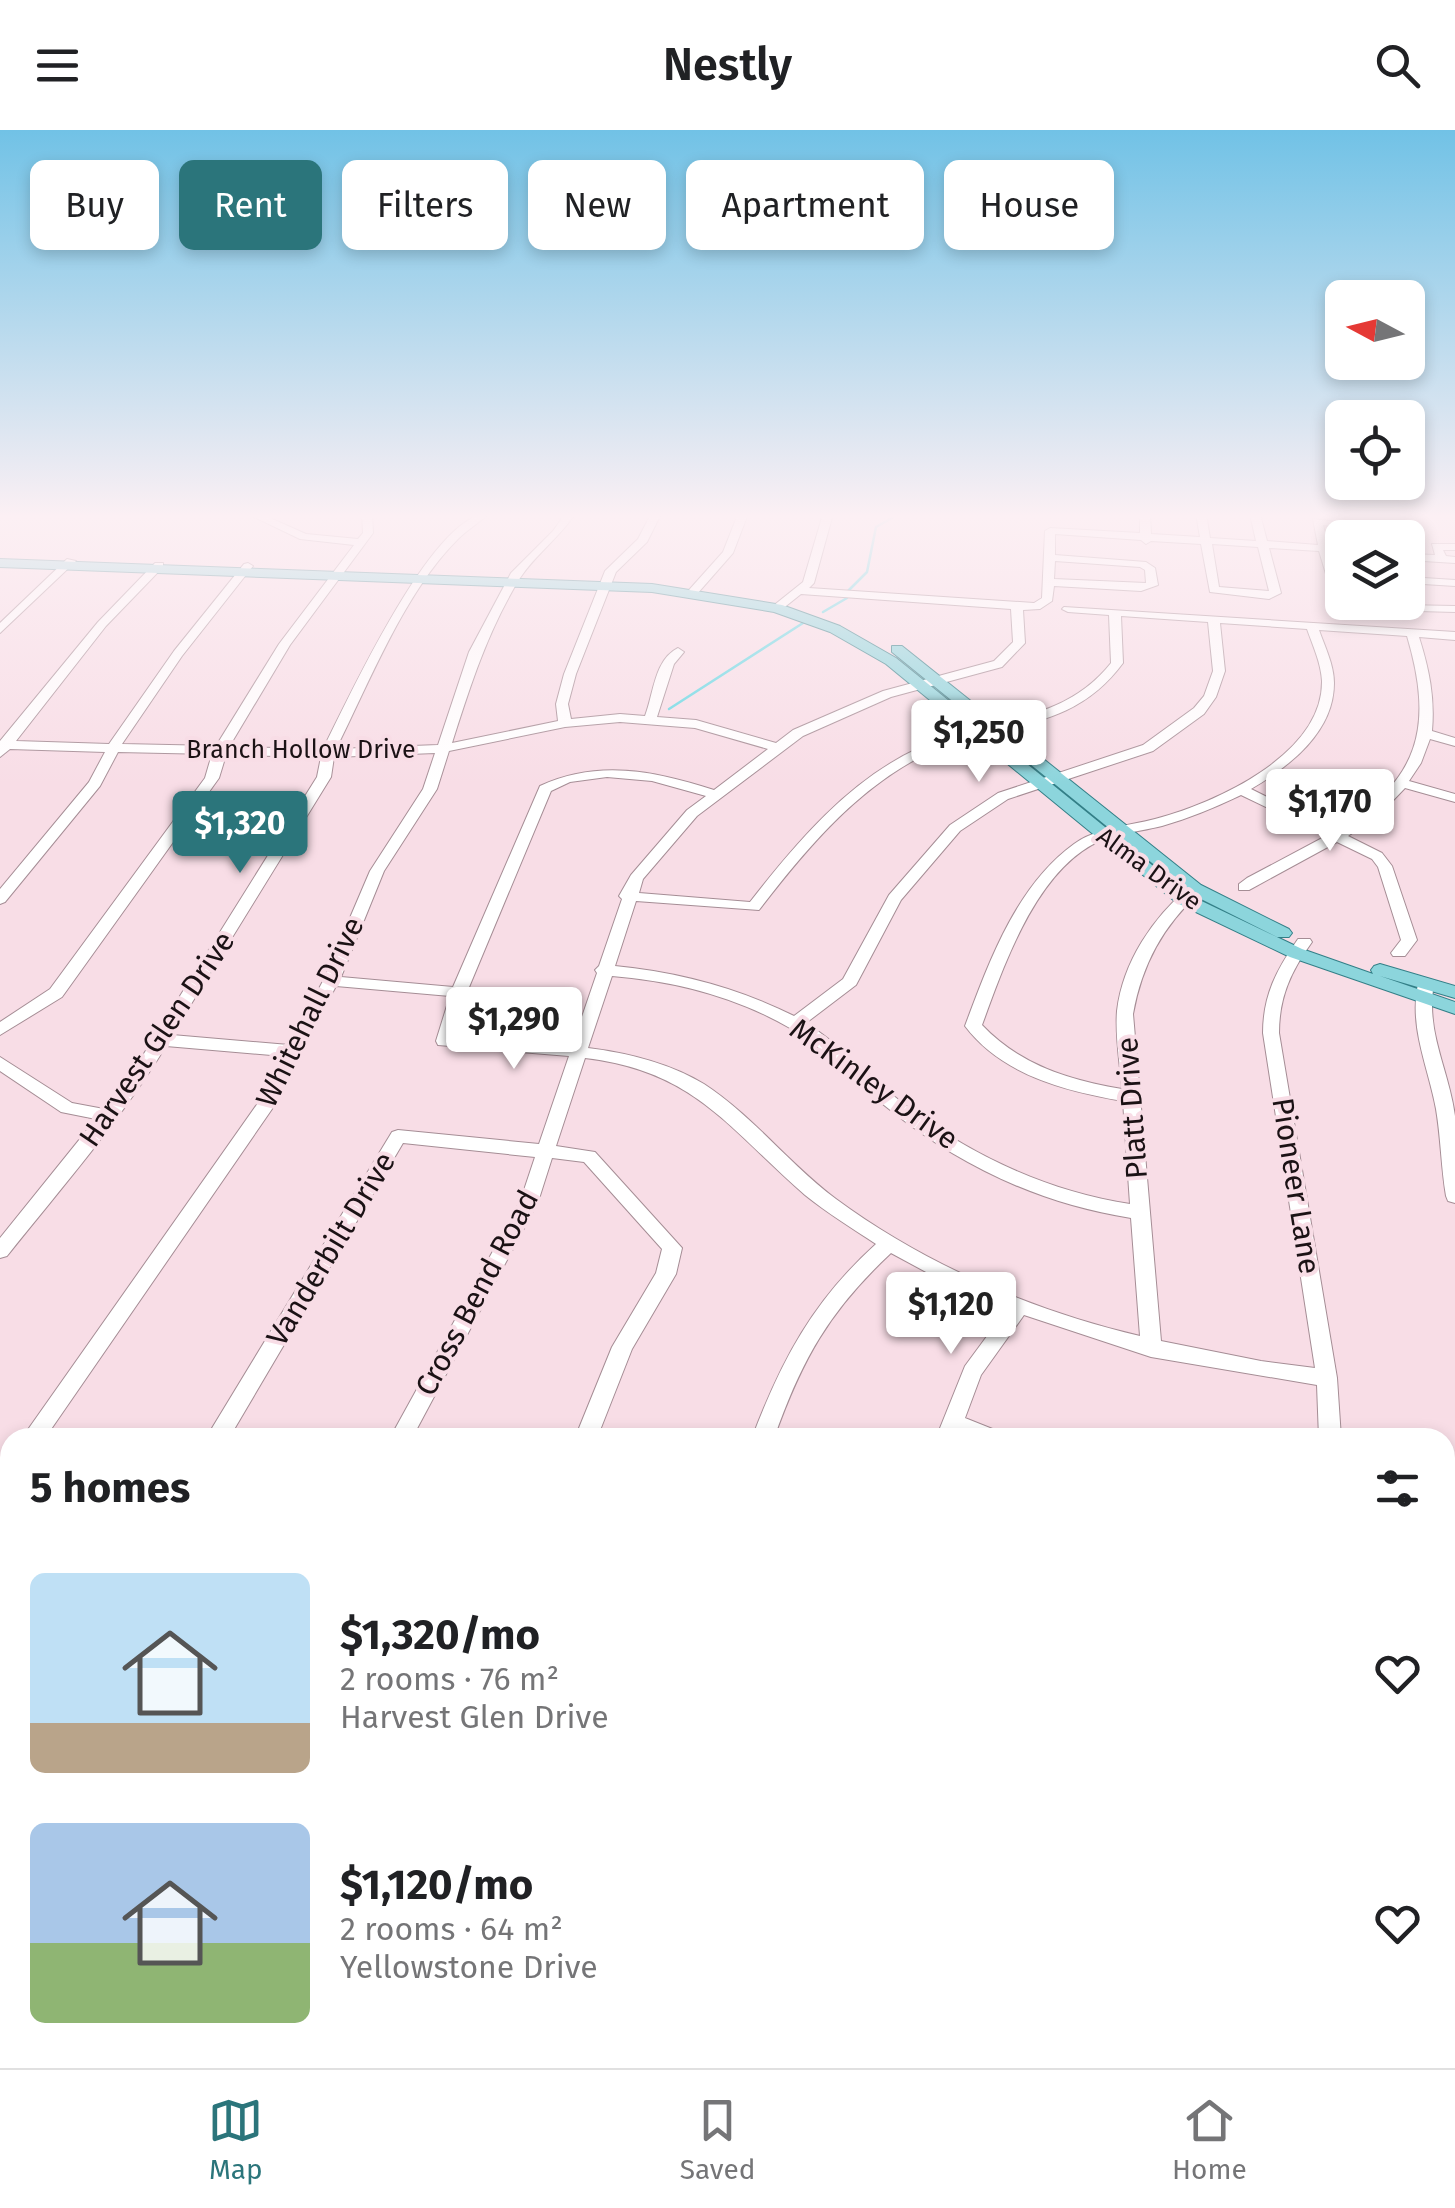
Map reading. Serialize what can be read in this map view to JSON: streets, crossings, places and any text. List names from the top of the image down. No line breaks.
{"streets":{"main road":["Alma Drive"],"street":["Branch Hollow Drive","Whitehall Drive","Harvest Glen Drive","McKinley Drive","Platt Drive","Pioneer Lane","Vanderbilt Drive","Cross Bend Road"]},"crossings":[["Branch Hollow Drive","Whitehall Drive"],["Branch Hollow Drive","Harvest Glen Drive"],["Branch Hollow Drive","Cross Bend Road"],["Alma Drive","Platt Drive"],["Alma Drive","Pioneer Lane"],["Alma Drive","Cross Bend Road"],["McKinley Drive","Platt Drive"],["McKinley Drive","Cross Bend Road"],["Vanderbilt Drive","Cross Bend Road"]],"north":"left","page":{"header":"Nestly","chip":["Buy","Rent","Filters","New","Apartment","House"],"price":["$1,250","$1,170","$1,320","$1,290","$1,120"],"heading":"5 homes","list":[{"name":"$1,320/mo","note":"2 rooms · 76 m² · Harvest Glen Drive"},{"name":"$1,120/mo","note":"2 rooms · 64 m² · Yellowstone Drive"}],"tabs":["Map","Saved","Home"]}}
